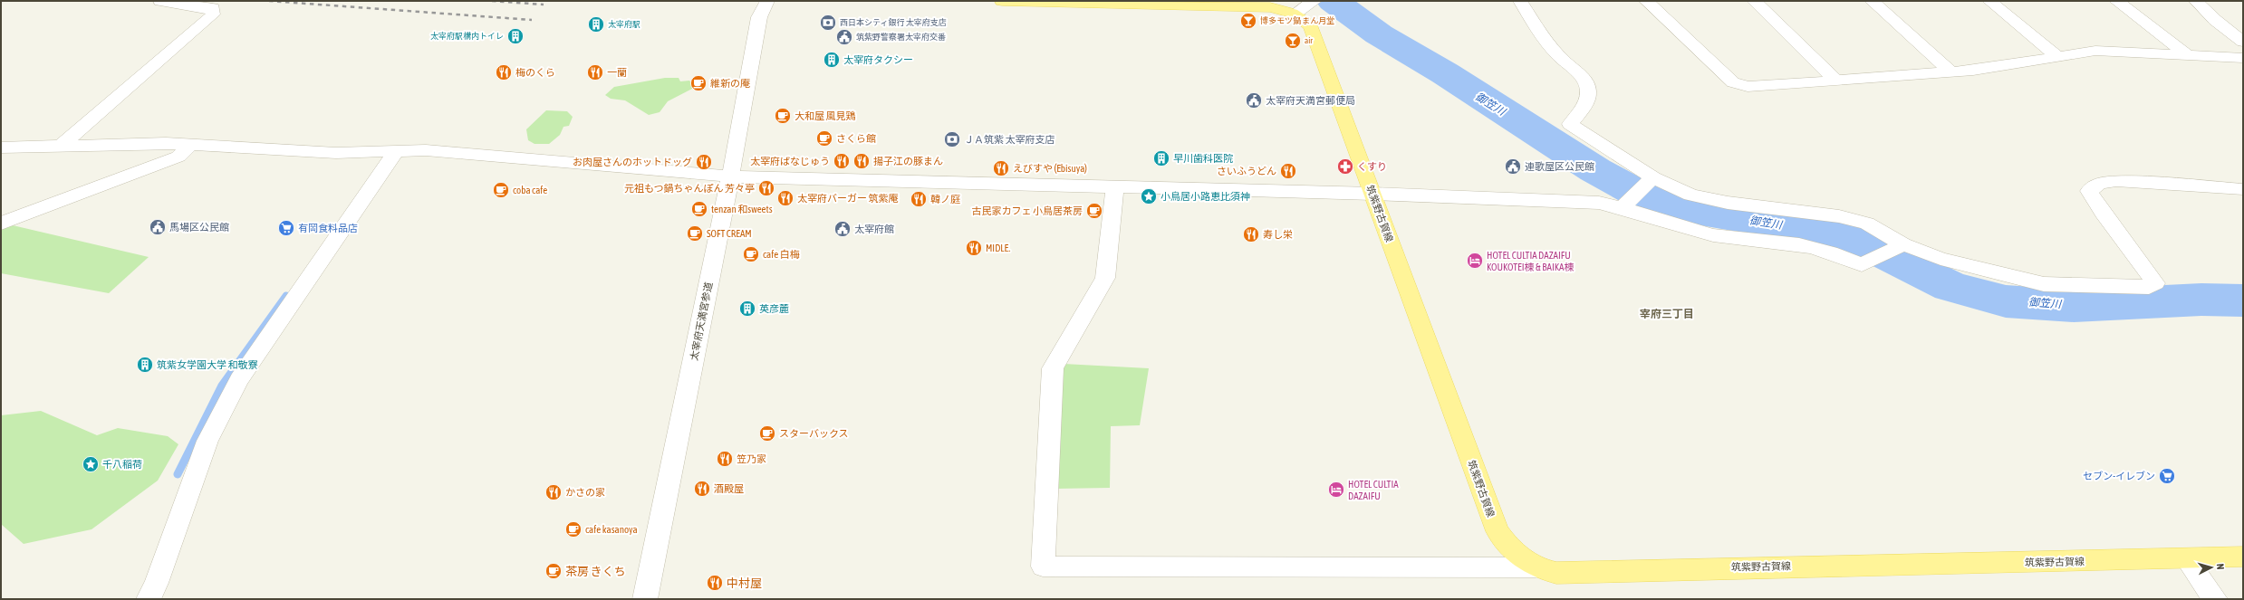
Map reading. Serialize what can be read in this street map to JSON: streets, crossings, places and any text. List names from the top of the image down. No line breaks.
{"streets":{"main road":["筑紫野古賀線"],"street":["太宰府天満宮参道"]},"districts":["宰府三丁目"],"water":["御笠川"],"places":{"bar":["博多モツ鍋 まん月堂","air"],"bank":["西日本シティ銀行 太宰府支店","ＪＡ筑紫 太宰府支店"],"building":["太宰府駅","太宰府駅構内トイレ","太宰府タクシー","早川歯科医院","英彦麓","筑紫女学園大学 和敬寮"],"public building":["筑紫野警察署太宰府交番","太宰府天満宮郵便局","連歌屋区公民館","馬場区公民館","太宰府館"],"restaurant":["梅のくら","一蘭","太宰府ばなじゅう","揚子江の豚まん","お肉屋さんのホットドッグ","えびすや (Ebisuya)","さいふうどん","元祖もつ鍋ちゃんぽん 芳々亭","太宰府バーガー 筑紫庵","韓ノ庭","寿し栄","MIDLE.","笠乃家","酒殿屋","かさの家","中村屋"],"cafe":["維新の庵","大和屋 風見鶏","さくら館","coba cafe","tenzan 和sweets","古民家カフェ 小鳥居茶房","SOFT CREAM","cafe 白梅","スターバックス","cafe kasanoya","茶房 きくち"],"pharmacy":["くすり"],"place":["小鳥居小路恵比須神","千八稲荷"],"supermarket":["有岡食料品店","セブン-イレブン"],"hotel":["HOTEL CULTIA DAZAIFU KOUKOTEI棟 & BAIKA棟","HOTEL CULTIA DAZAIFU"]},"north":"right"}
